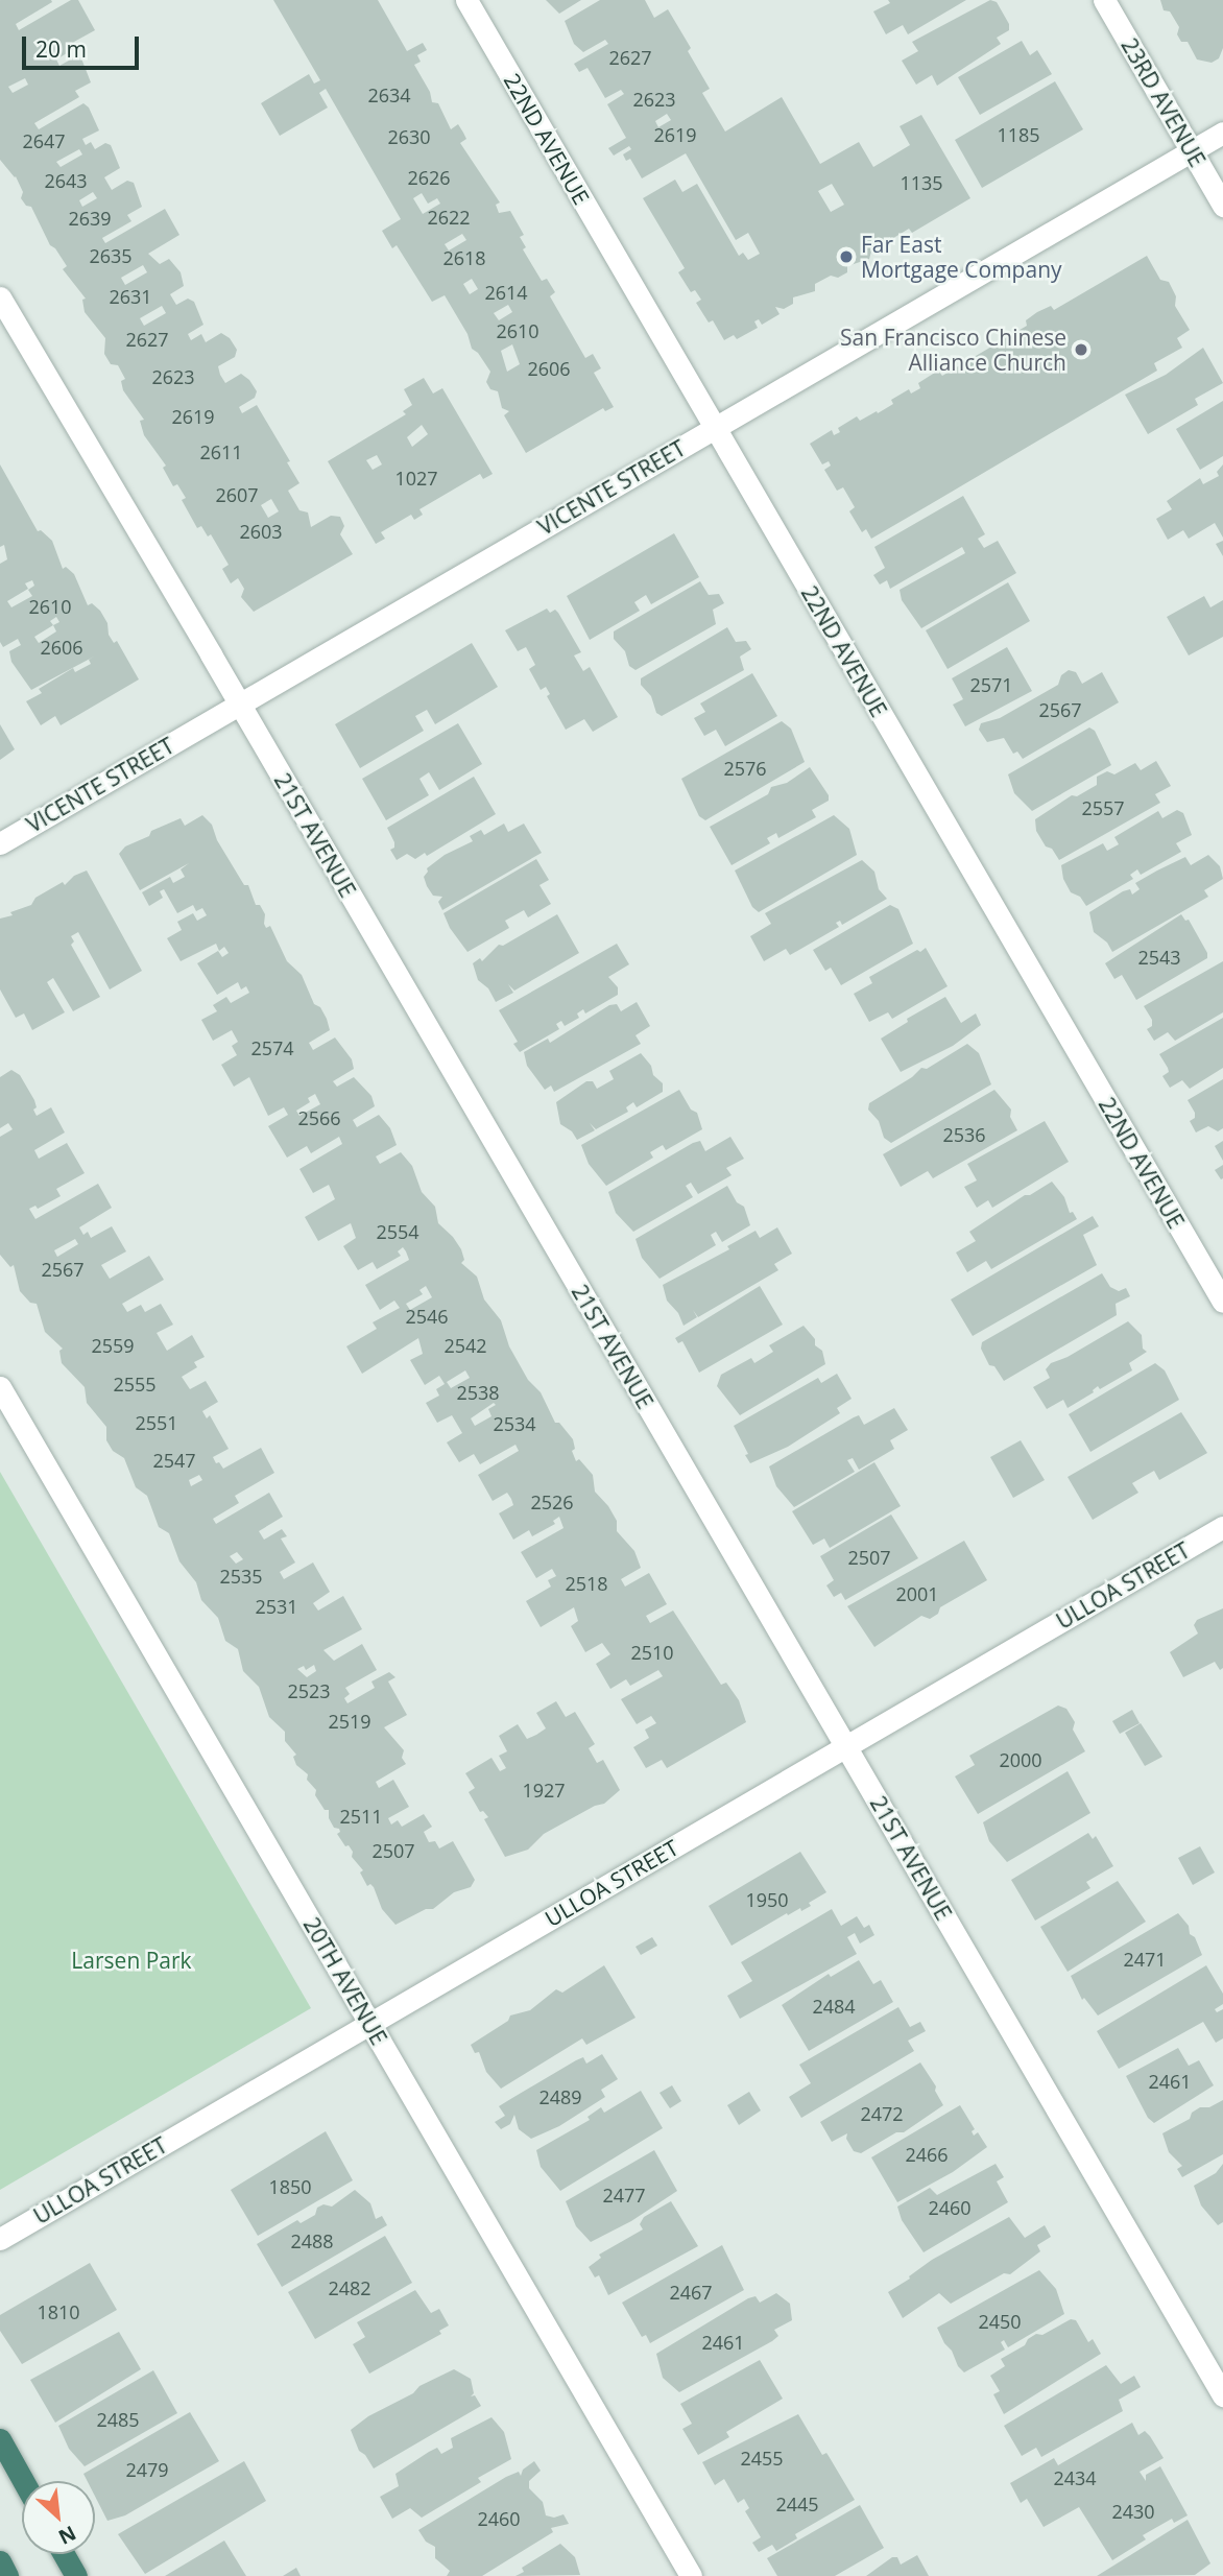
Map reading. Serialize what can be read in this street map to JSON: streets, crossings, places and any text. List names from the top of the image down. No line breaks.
{"streets":{"street":["23RD AVENUE","22ND AVENUE","VICENTE STREET","21ST AVENUE","ULLOA STREET","20TH AVENUE"]},"crossings":[["23RD AVENUE","VICENTE STREET"],["22ND AVENUE","VICENTE STREET"],["VICENTE STREET","21ST AVENUE"],["21ST AVENUE","ULLOA STREET"],["ULLOA STREET","20TH AVENUE"]],"parks":["Larsen Park"],"places":["Far East Mortgage Company","San Francisco Chinese Alliance Church"],"house_numbers":["2627","2634","2623","2619","1185","2630","2647","2626","2643","1135","2622","2639","2635","2618","2614","2631","2610","2627","2606","2623","2619","2611","1027","2607","2603","2610","2606","2571","2567","2576","2557","2543","2574","2566","2536","2554","2567","2546","2559","2542","2555","2538","2551","2534","2547","2526","2507","2535","2518","2001","2531","2510","2523","2519","2000","1927","2511","2507","1950","2471","2484","2461","2489","2472","2466","1850","2477","2460","2488","2482","2467","1810","2450","2461","2485","2455","2479","2434","2445","2430","2460"],"scale_bar":"20 m","north":"bottom right"}
